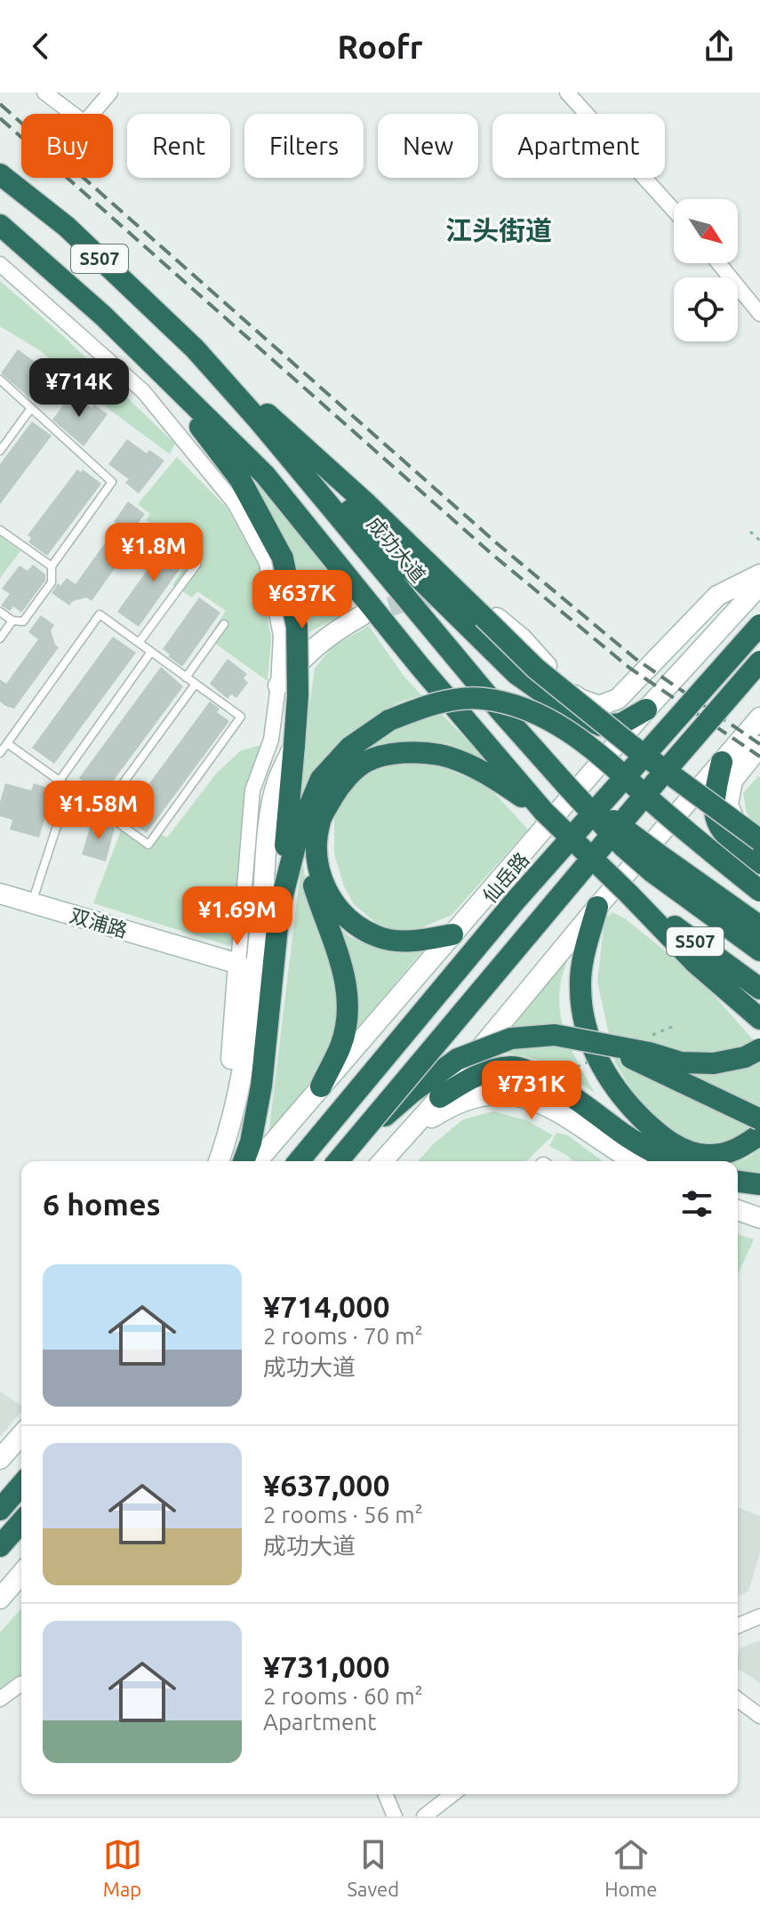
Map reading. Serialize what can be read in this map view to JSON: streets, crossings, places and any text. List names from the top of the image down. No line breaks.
{"streets":{"highway":["S507","成功大道","仙岳路"],"main road":["双浦路"]},"districts":["江头街道"],"north":"bottom right","page":{"header":"Roofr","chip":["Buy","Rent","Filters","New","Apartment"],"price":["¥714K","¥1.8M","¥637K","¥1.58M","¥1.69M","¥731K"],"heading":"6 homes","list":[{"name":"¥714,000","note":"2 rooms · 70 m² · 成功大道"},{"name":"¥637,000","note":"2 rooms · 56 m² · 成功大道"},{"name":"¥731,000","note":"2 rooms · 60 m² · Apartment"}],"tabs":["Map","Saved","Home"]}}
